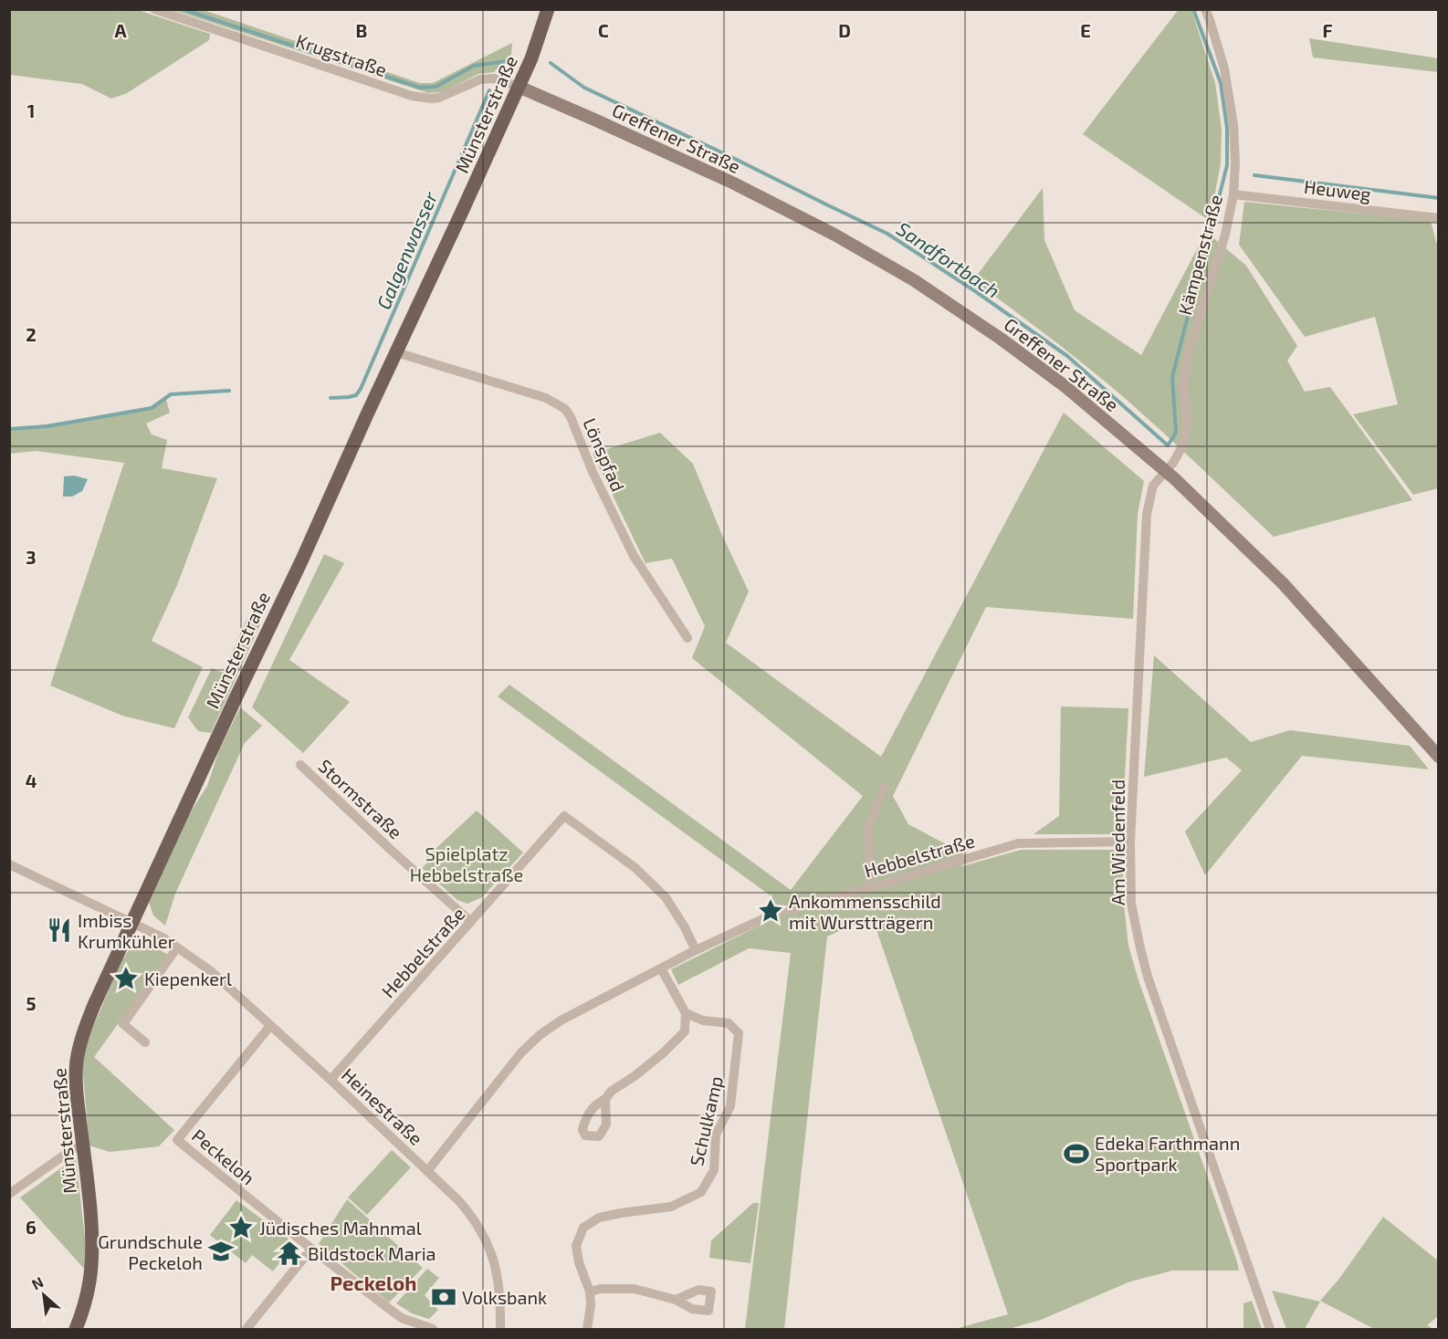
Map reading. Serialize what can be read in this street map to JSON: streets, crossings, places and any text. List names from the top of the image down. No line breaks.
{"streets":{"main road":["Münsterstraße","Greffener Straße"],"street":["Krugstraße","Heuweg","Kämpenstraße","Lönspfad","Stormstraße","Am Wiedenfeld","Hebbelstraße","Heinestraße","Schulkamp","Peckeloh"]},"crossings":[["Krugstraße","Münsterstraße"],["Krugstraße","Greffener Straße"],["Münsterstraße","Greffener Straße"],["Münsterstraße","Lönspfad"],["Münsterstraße","Heinestraße"],["Greffener Straße","Kämpenstraße"],["Greffener Straße","Am Wiedenfeld"],["Heuweg","Kämpenstraße"],["Kämpenstraße","Am Wiedenfeld"],["Stormstraße","Hebbelstraße"],["Am Wiedenfeld","Hebbelstraße"],["Hebbelstraße","Heinestraße"],["Heinestraße","Peckeloh"]],"districts":["Peckeloh"],"water":["Galgenwasser","Sandfortbach"],"parks":["Spielplatz Hebbelstraße"],"places":{"place":["Ankommensschild mit Wurstträgern","Kiepenkerl","Jüdisches Mahnmal"],"restaurant":["Imbiss Krumkühler"],"sports":["Edeka Farthmann Sportpark"],"school or university":["Grundschule Peckeloh"],"temple":["Bildstock Maria"],"bank":["Volksbank"]},"north":"top left","grid":{"columns":["A","B","C","D","E","F"],"rows":["1","2","3","4","5","6"]}}
